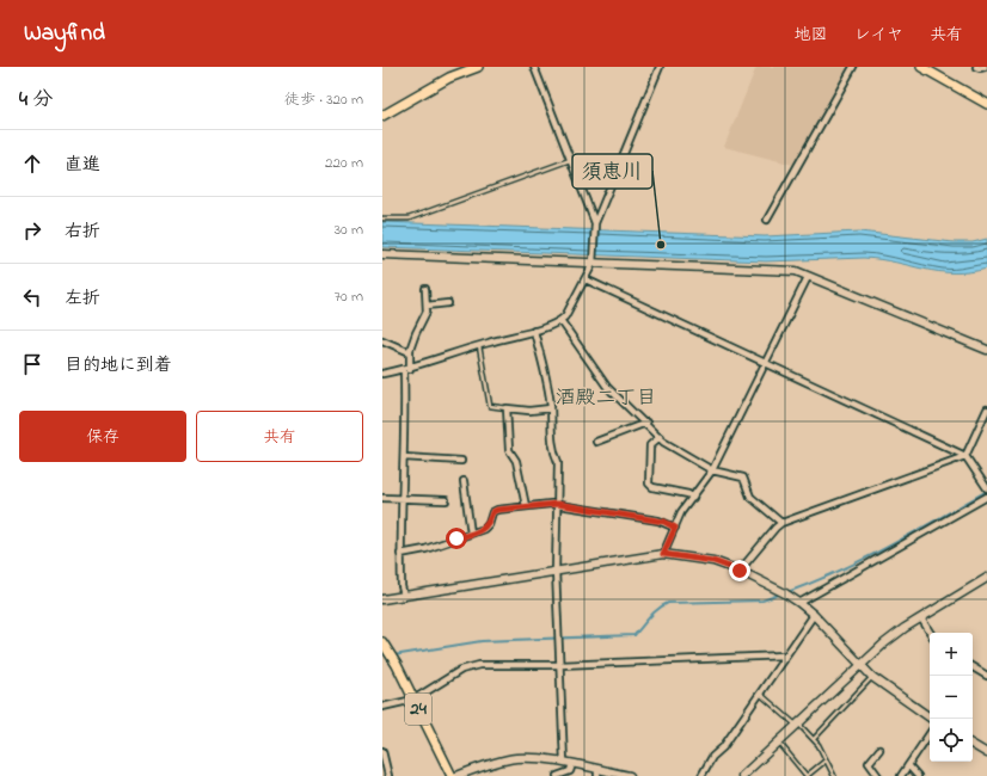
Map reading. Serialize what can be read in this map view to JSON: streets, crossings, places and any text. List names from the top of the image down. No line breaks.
{"streets":{"main road":["24"]},"districts":["酒殿二丁目"],"places":["須恵川"],"page":{"header":"Wayfind","nav":["地図","レイヤ","共有"],"heading":["4 分","徒歩 · 320 m"],"list":[["直進","220 m"],["右折","30 m"],["左折","70 m"],"目的地に到着"],"buttons":["保存","共有"],"map_buttons":["+","−"]}}
